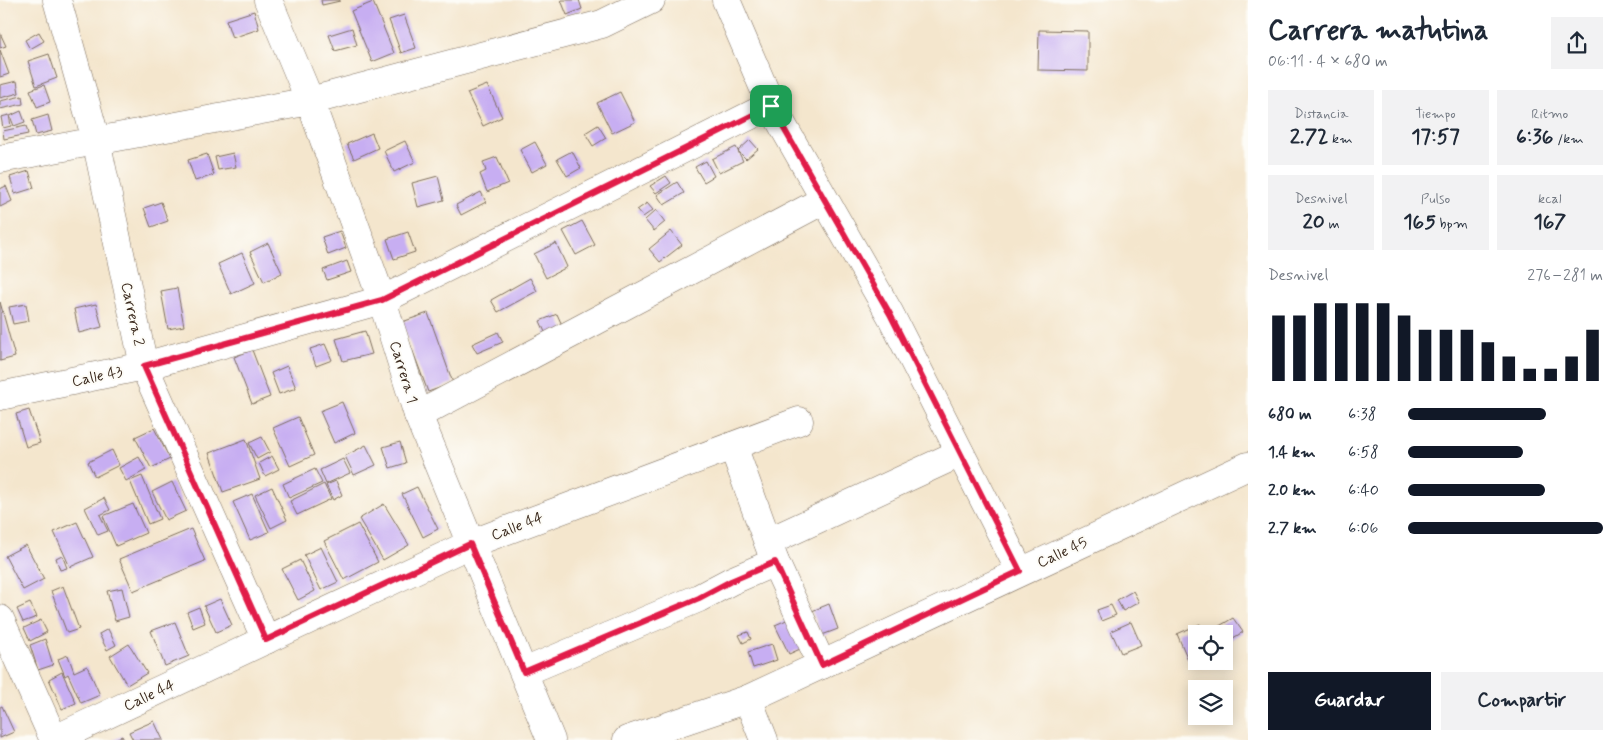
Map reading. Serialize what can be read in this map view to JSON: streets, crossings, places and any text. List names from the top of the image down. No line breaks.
{"streets":{"street":["Carrera 2","Carrera 1","Calle 43","Calle 44","Calle 45"]},"crossings":[["Carrera 2","Calle 43"],["Carrera 2","Calle 44"],["Carrera 1","Calle 43"],["Carrera 1","Calle 44"]],"page":{"heading":["Carrera matutina","06:11 · 4 × 680 m"],"stats":[["Distancia","2.72 km"],["Tiempo","17:57"],["Ritmo","6:36 /km"],["Desnivel","20 m"],["Pulso","165 bpm"],["kcal","167"]],"chart":["Desnivel","276–281 m"],"list":[{"name":"680 m","note":"6:38"},{"name":"1.4 km","note":"6:58"},{"name":"2.0 km","note":"6:40"},{"name":"2.7 km","note":"6:06"}],"buttons":["Guardar","Compartir"]}}
